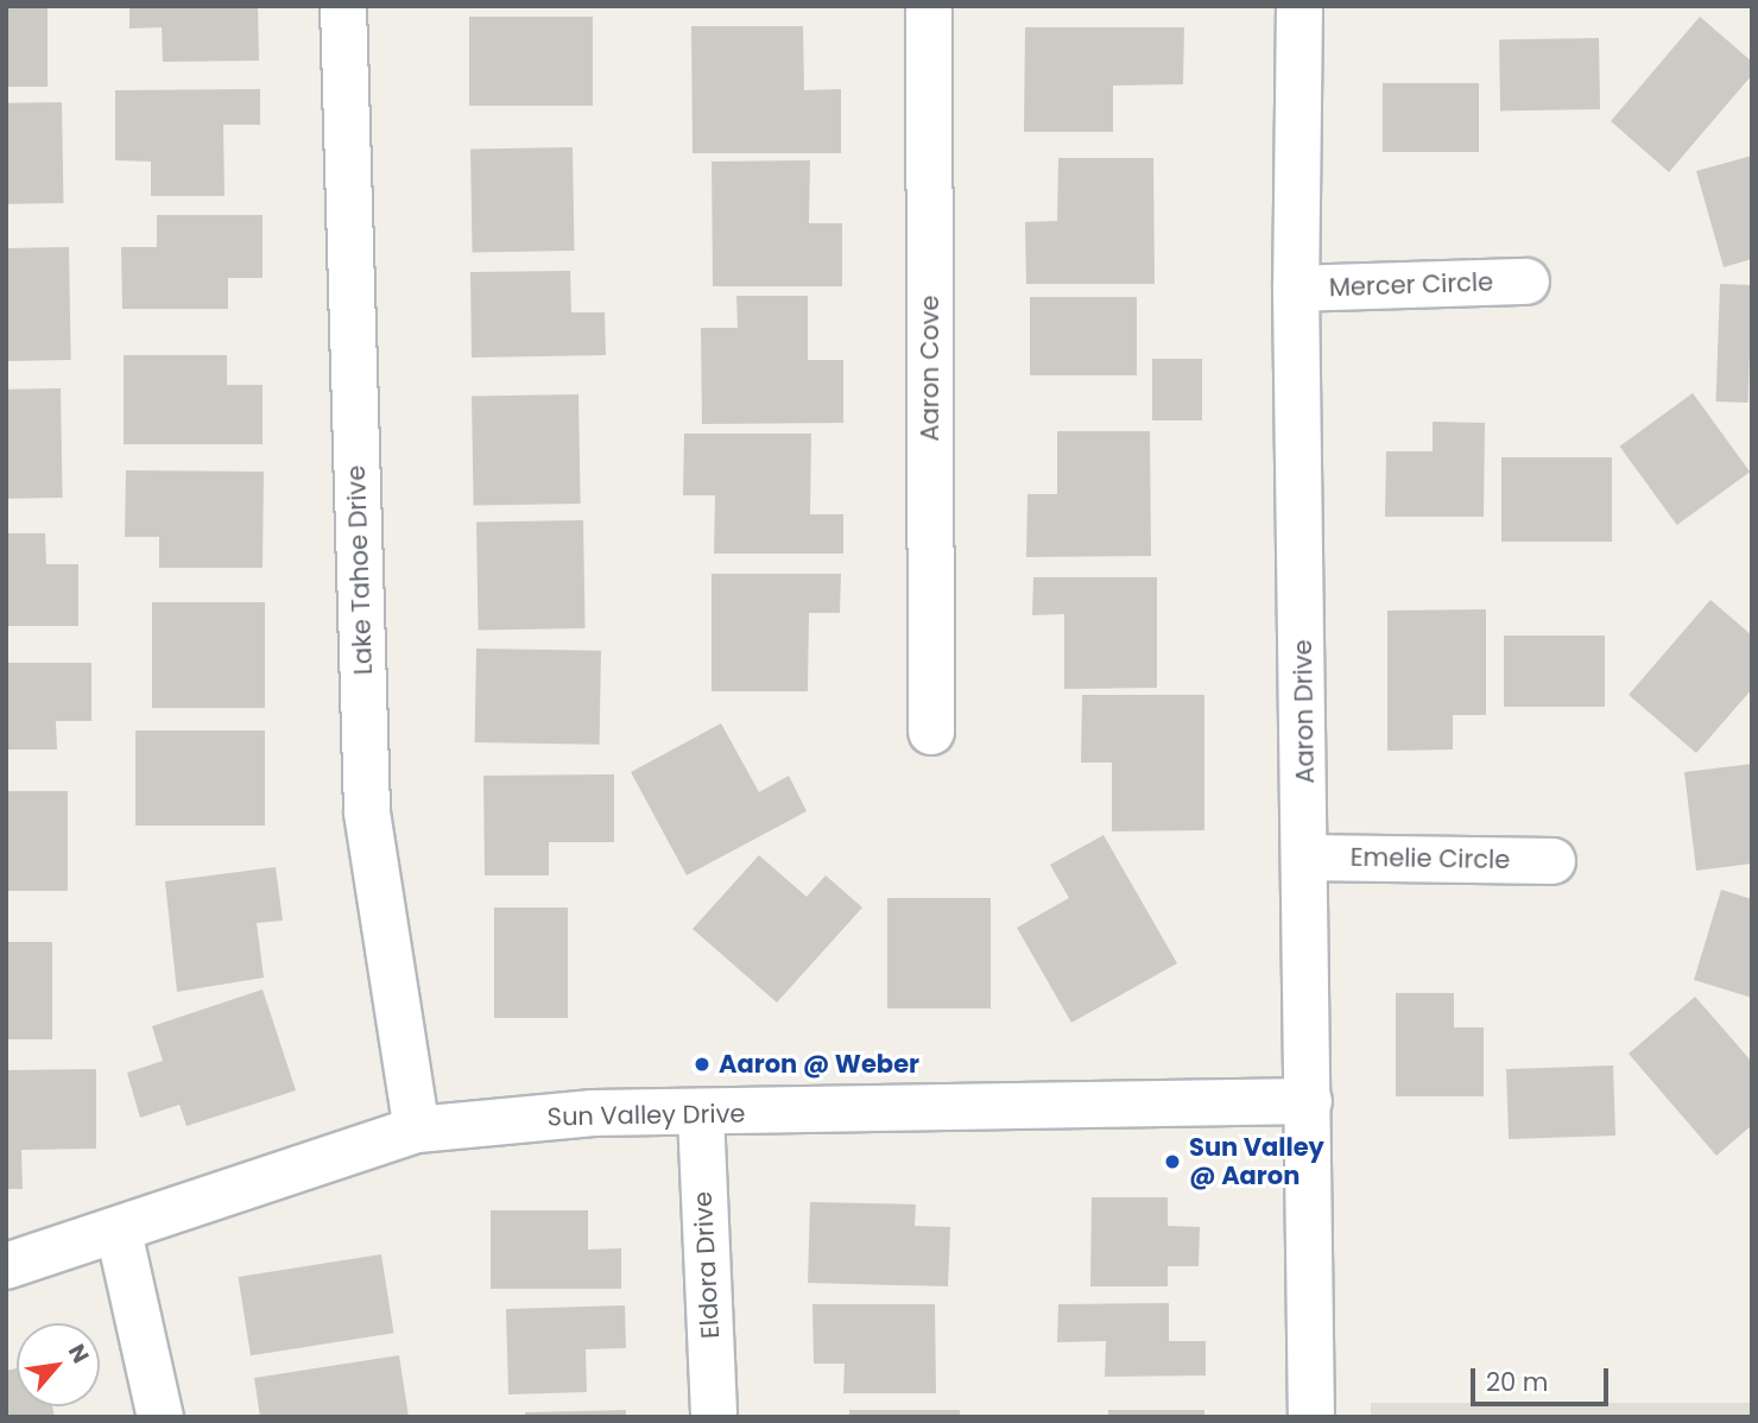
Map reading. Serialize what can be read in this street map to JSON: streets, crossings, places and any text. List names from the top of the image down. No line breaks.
{"streets":{"street":["Mercer Circle","Aaron Cove","Lake Tahoe Drive","Aaron Drive","Emelie Circle","Sun Valley Drive","Eldora Drive"]},"crossings":[["Mercer Circle","Aaron Drive"],["Lake Tahoe Drive","Sun Valley Drive"],["Aaron Drive","Emelie Circle"],["Aaron Drive","Sun Valley Drive"],["Sun Valley Drive","Eldora Drive"]],"places":["Aaron @ Weber","Sun Valley @ Aaron"],"scale_bar":"20 m","north":"top right"}
